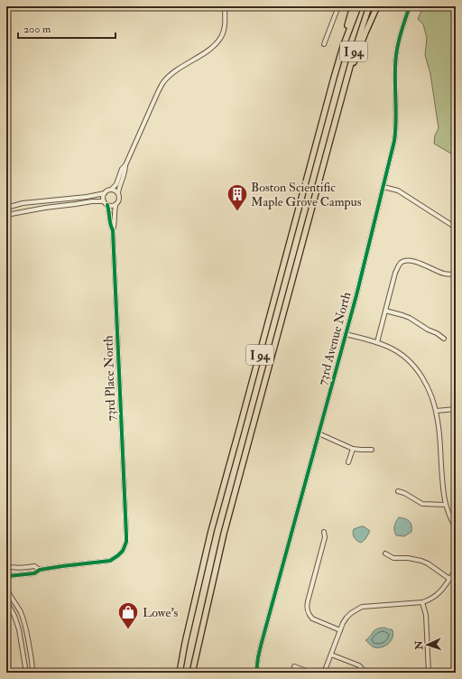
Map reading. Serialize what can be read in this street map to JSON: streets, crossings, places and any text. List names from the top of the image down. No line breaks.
{"streets":{"highway":["I 94"],"street":["73rd Avenue North","73rd Place North"]},"places":{"building":["Boston Scientific Maple Grove Campus"],"shop":["Lowe's"]},"scale_bar":"200 m","north":"left"}
